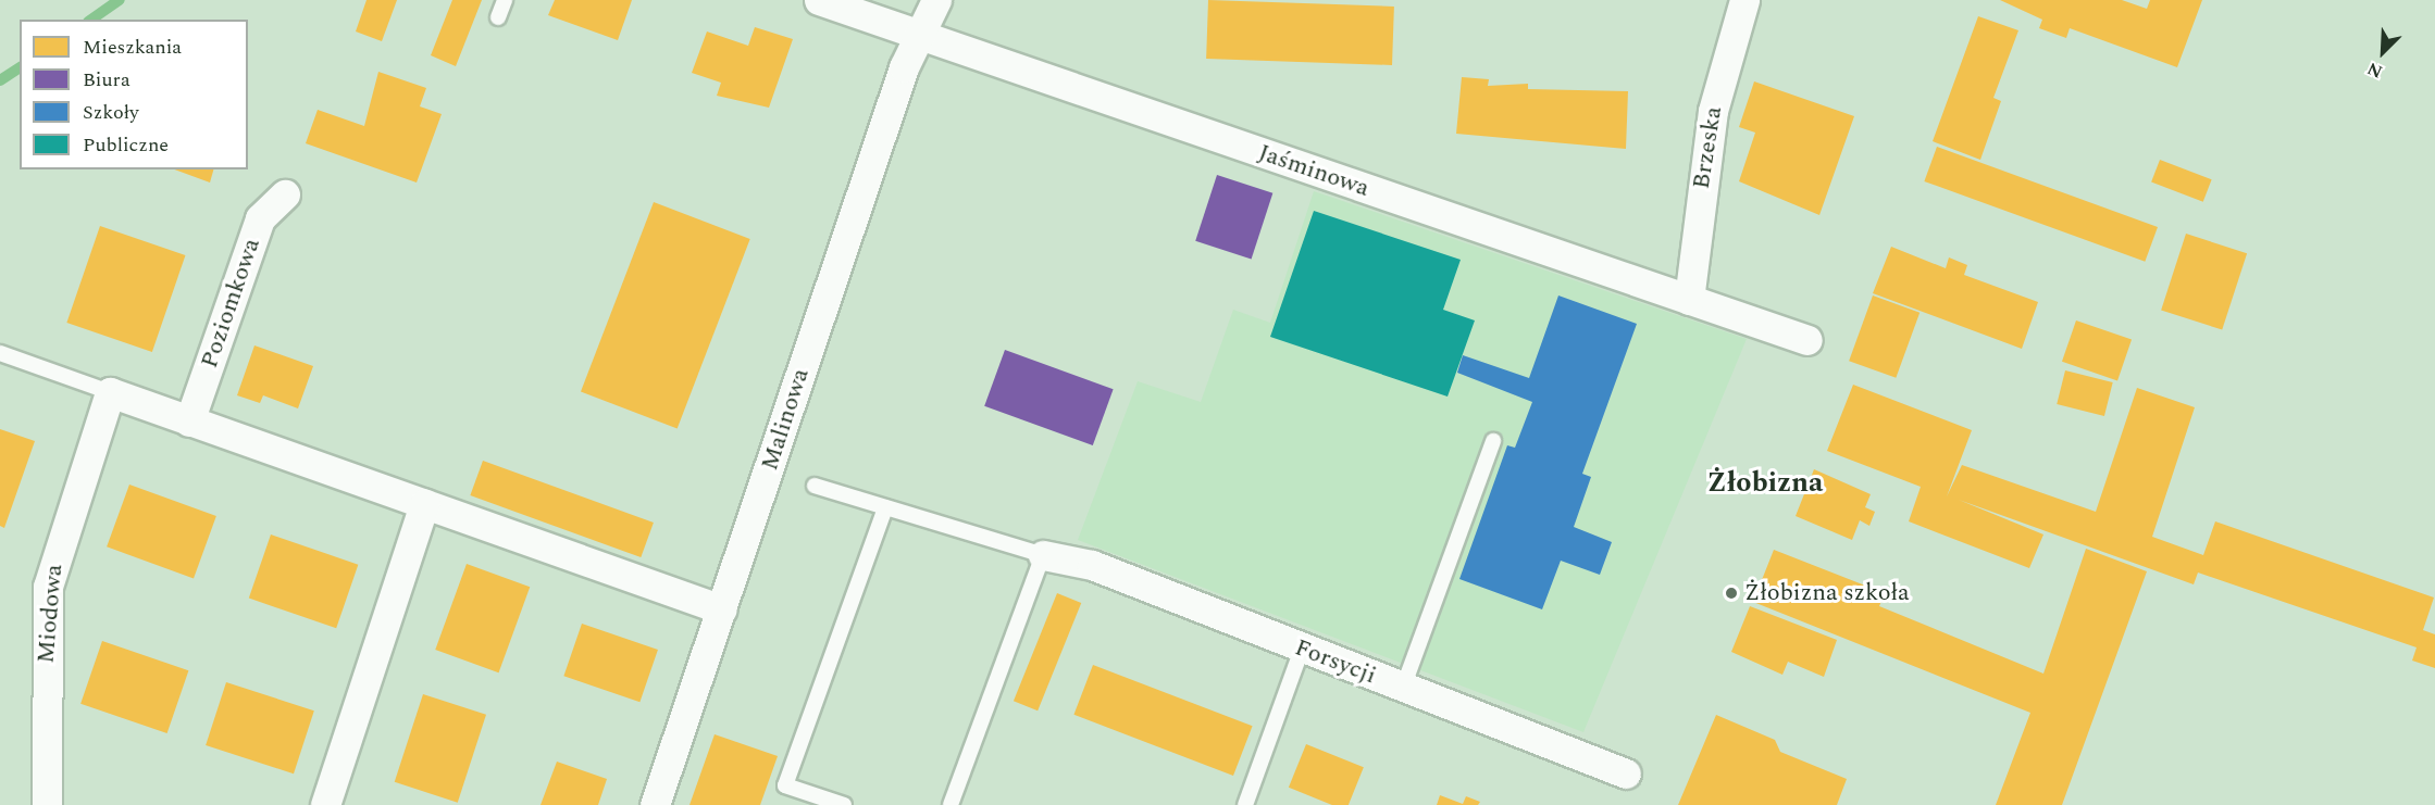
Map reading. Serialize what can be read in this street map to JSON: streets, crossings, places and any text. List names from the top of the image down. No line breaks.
{"streets":{"street":["Brzeska","Jaśminowa","Poziomkowa","Malinowa","Miodowa","Forsycji"]},"crossings":[["Brzeska","Jaśminowa"],["Jaśminowa","Malinowa"]],"districts":["Żłobizna"],"places":["Żłobizna szkoła"],"legend":["Mieszkania","Biura","Szkoły","Publiczne"],"north":"bottom left"}
